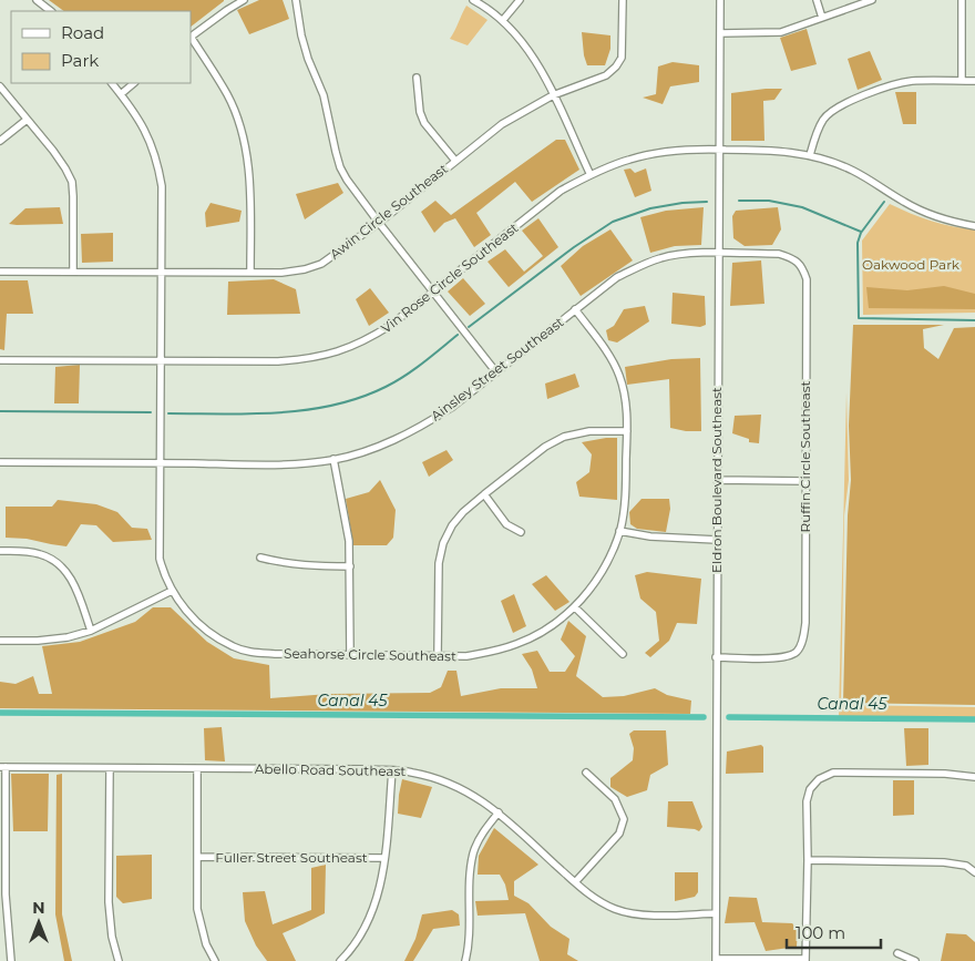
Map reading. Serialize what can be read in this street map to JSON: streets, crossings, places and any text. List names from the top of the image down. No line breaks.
{"streets":{"street":["Awin Circle Southeast","Vin Rose Circle Southeast","Ainsley Street Southeast","Ruffin Circle Southeast","Eldron Boulevard Southeast","Seahorse Circle Southeast","Abello Road Southeast","Fuller Street Southeast"]},"crossings":[["Awin Circle Southeast","Seahorse Circle Southeast"],["Vin Rose Circle Southeast","Eldron Boulevard Southeast"],["Vin Rose Circle Southeast","Seahorse Circle Southeast"],["Ainsley Street Southeast","Ruffin Circle Southeast"],["Ainsley Street Southeast","Eldron Boulevard Southeast"],["Ainsley Street Southeast","Seahorse Circle Southeast"],["Ruffin Circle Southeast","Eldron Boulevard Southeast"],["Eldron Boulevard Southeast","Abello Road Southeast"]],"water":["Canal 45"],"parks":["Oakwood Park"],"legend":["Road","Park"],"scale_bar":"100 m","north":"top"}
